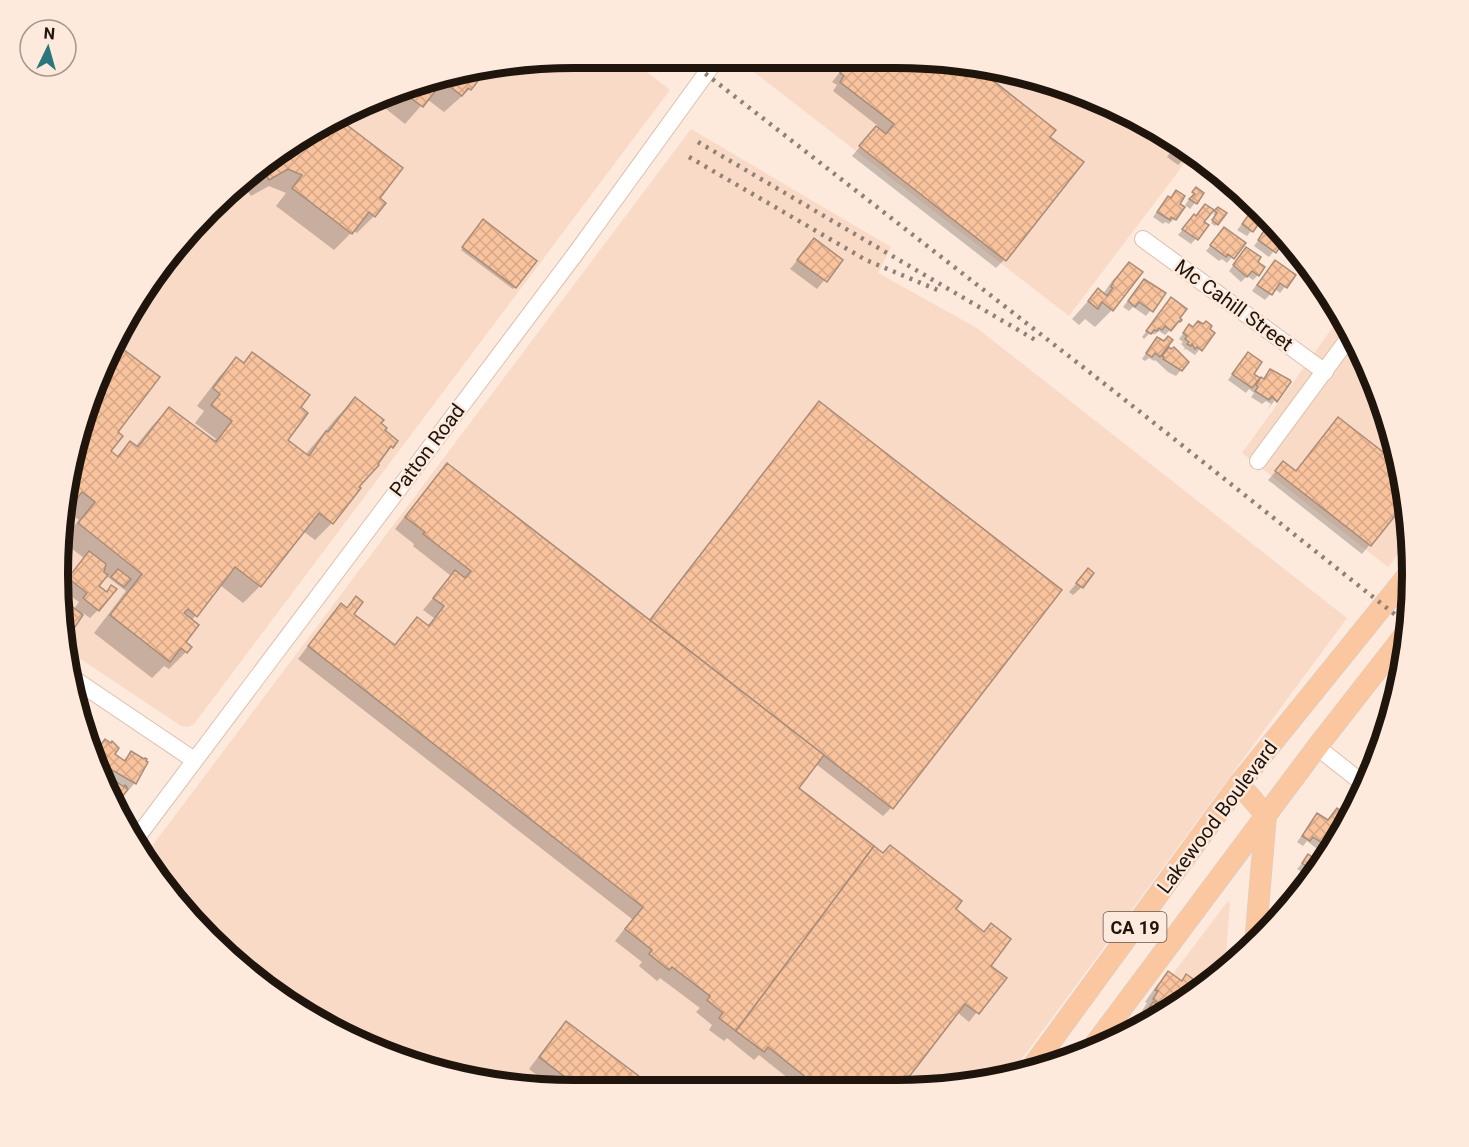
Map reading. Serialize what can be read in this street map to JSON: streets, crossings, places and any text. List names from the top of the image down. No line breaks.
{"streets":{"main road":["Lakewood Boulevard","CA 19"],"street":["Mc Cahill Street","Patton Road"]},"north":"top"}
